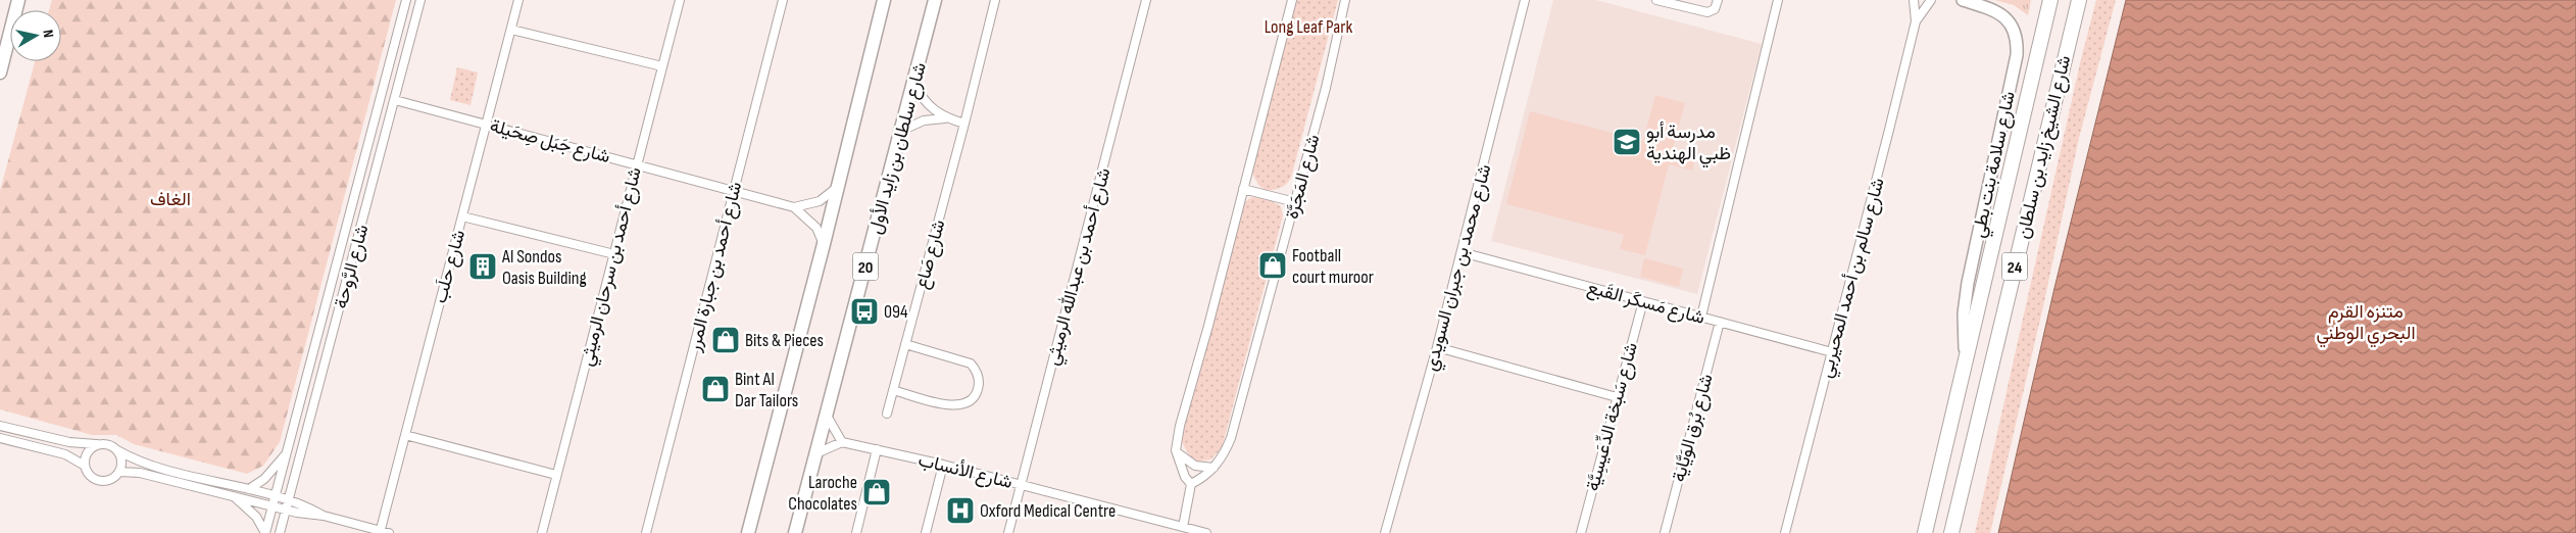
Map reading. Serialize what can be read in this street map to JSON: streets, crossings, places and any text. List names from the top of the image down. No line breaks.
{"streets":{"highway":["شارع الشيخ زايد بن سلطان","24"],"main road":["شارع سلطان بن زايد الأول","شارع سلامة بنت بطي","20"],"street":["شارع جَبَل صِحَيلة","شارع المَجَرَّة","شارع صَاع","شارع الرَّوحة","شارع حلَب","شارع أحمد بن سرحان الرميثي","شارع أحمد بن جبارة المرر","شارع أحمد بن عبدالله الرميثي","شارع محمد بن جبران السويدي","شارع سالم بن أحمد المحيربي","شارع مَسكَر القَبع","شارع سَبخة الدِّعَيسِيَّة","شارع بُرق الوَيَّاية","شارع الأنساب"]},"crossings":[["شارع جَبَل صِحَيلة","شارع الرَّوحة"],["شارع جَبَل صِحَيلة","شارع حلَب"],["شارع جَبَل صِحَيلة","شارع أحمد بن سرحان الرميثي"],["شارع جَبَل صِحَيلة","شارع أحمد بن جبارة المرر"],["شارع الشيخ زايد بن سلطان","شارع سلامة بنت بطي"],["شارع أحمد بن عبدالله الرميثي","شارع الأنساب"],["شارع محمد بن جبران السويدي","شارع مَسكَر القَبع"],["شارع سالم بن أحمد المحيربي","شارع مَسكَر القَبع"],["شارع مَسكَر القَبع","شارع سَبخة الدِّعَيسِيَّة"],["شارع مَسكَر القَبع","شارع بُرق الوَيَّاية"]],"parks":["Long Leaf Park","الغاف","متنزه القرم البحري الوطني"],"places":{"school or university":["مدرسة أبو ظبي الهندية"],"shop":["Football court muroor","Bits & Pieces","Bint Al Dar Tailors","Laroche Chocolates"],"building":["Al Sondos Oasis Building"],"bus stop":["094"],"hospital":["Oxford Medical Centre"]},"north":"right"}
